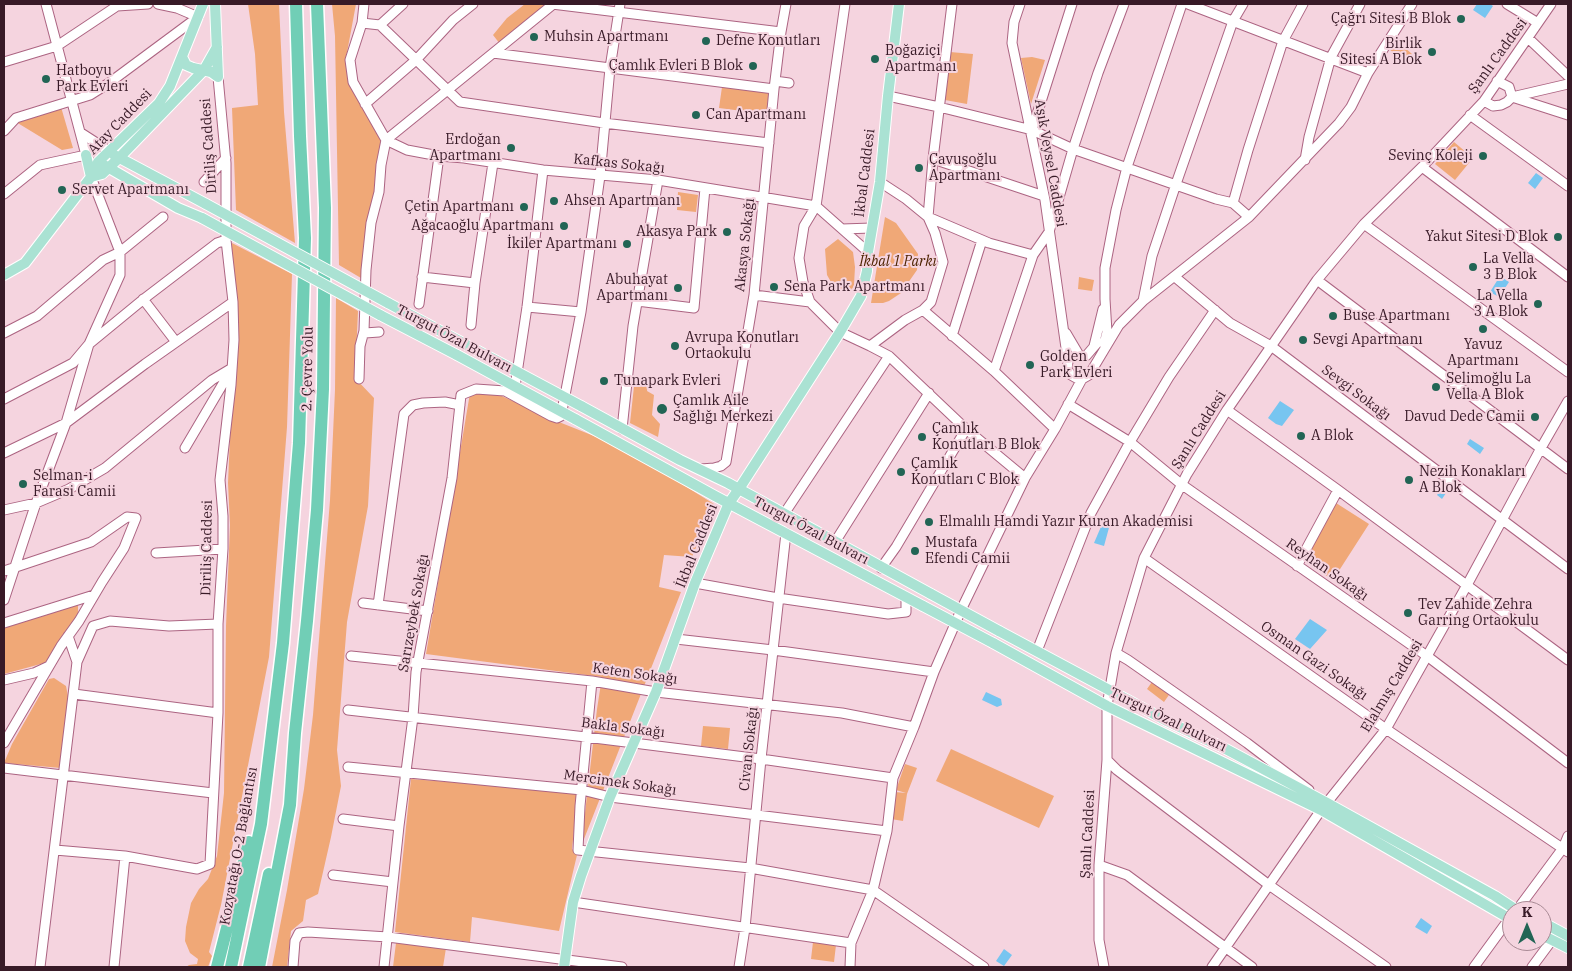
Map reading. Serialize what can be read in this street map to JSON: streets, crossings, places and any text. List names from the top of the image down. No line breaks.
{"streets":{"highway":["2. Çevre Yolu","Kozyatağı O-2 Bağlantısı"],"main road":["Atay Caddesi","İkbal Caddesi","Turgut Özal Bulvarı"],"street":["Şanlı Caddesi","Diriliş Caddesi","Aşık Veysel Caddesi","Kafkas Sokağı","Akasya Sokağı","Sevgi Sokağı","Reyhan Sokağı","Sarızeybek Sokağı","Osman Gazi Sokağı","Keten Sokağı","Elalmış Caddesi","Bakla Sokağı","Civan Sokağı","Mercimek Sokağı"]},"crossings":[["Şanlı Caddesi","Turgut Özal Bulvarı"],["Şanlı Caddesi","Sevgi Sokağı"],["Şanlı Caddesi","Reyhan Sokağı"],["Şanlı Caddesi","Osman Gazi Sokağı"],["Atay Caddesi","Turgut Özal Bulvarı"],["Kafkas Sokağı","İkbal Caddesi"],["Kafkas Sokağı","Akasya Sokağı"],["İkbal Caddesi","Turgut Özal Bulvarı"],["İkbal Caddesi","Keten Sokağı"],["İkbal Caddesi","Bakla Sokağı"],["İkbal Caddesi","Mercimek Sokağı"],["Akasya Sokağı","Turgut Özal Bulvarı"],["Turgut Özal Bulvarı","Elalmış Caddesi"],["Turgut Özal Bulvarı","Civan Sokağı"],["2. Çevre Yolu","Kozyatağı O-2 Bağlantısı"],["Sevgi Sokağı","Elalmış Caddesi"],["Reyhan Sokağı","Elalmış Caddesi"],["Sarızeybek Sokağı","Keten Sokağı"],["Sarızeybek Sokağı","Bakla Sokağı"],["Sarızeybek Sokağı","Mercimek Sokağı"],["Osman Gazi Sokağı","Elalmış Caddesi"],["Keten Sokağı","Civan Sokağı"],["Bakla Sokağı","Civan Sokağı"],["Civan Sokağı","Mercimek Sokağı"]],"parks":["İkbal 1 Parkı"],"places":["Çağrı Sitesi B Blok","Muhsin Apartmanı","Defne Konutları","Birlik Sitesi A Blok","Boğaziçi Apartmanı","Çamlık Evleri B Blok","Hatboyu Park Evleri","Can Apartmanı","Erdoğan Apartmanı","Sevinç Koleji","Çavuşoğlu Apartmanı","Servet Apartmanı","Ahsen Apartmanı","Çetin Apartmanı","Ağacaoğlu Apartmanı","Akasya Park","Yakut Sitesi D Blok","İkiler Apartmanı","La Vella 3 B Blok","Sena Park Apartmanı","Abuhayat Apartmanı","La Vella 3 A Blok","Buse Apartmanı","Yavuz Apartmanı","Sevgi Apartmanı","Avrupa Konutları Ortaokulu","Golden Park Evleri","Tunapark Evleri","Selimoğlu La Vella A Blok","Çamlık Aile Sağlığı Merkezi","Davud Dede Camii","A Blok","Çamlık Konutları B Blok","Çamlık Konutları C Blok","Nezih Konakları A Blok","Selman-i Farasi Camii","Elmalılı Hamdi Yazır Kuran Akademisi","Mustafa Efendi Camii","Tev Zahide Zehra Garring Ortaokulu"],"north":"top"}
